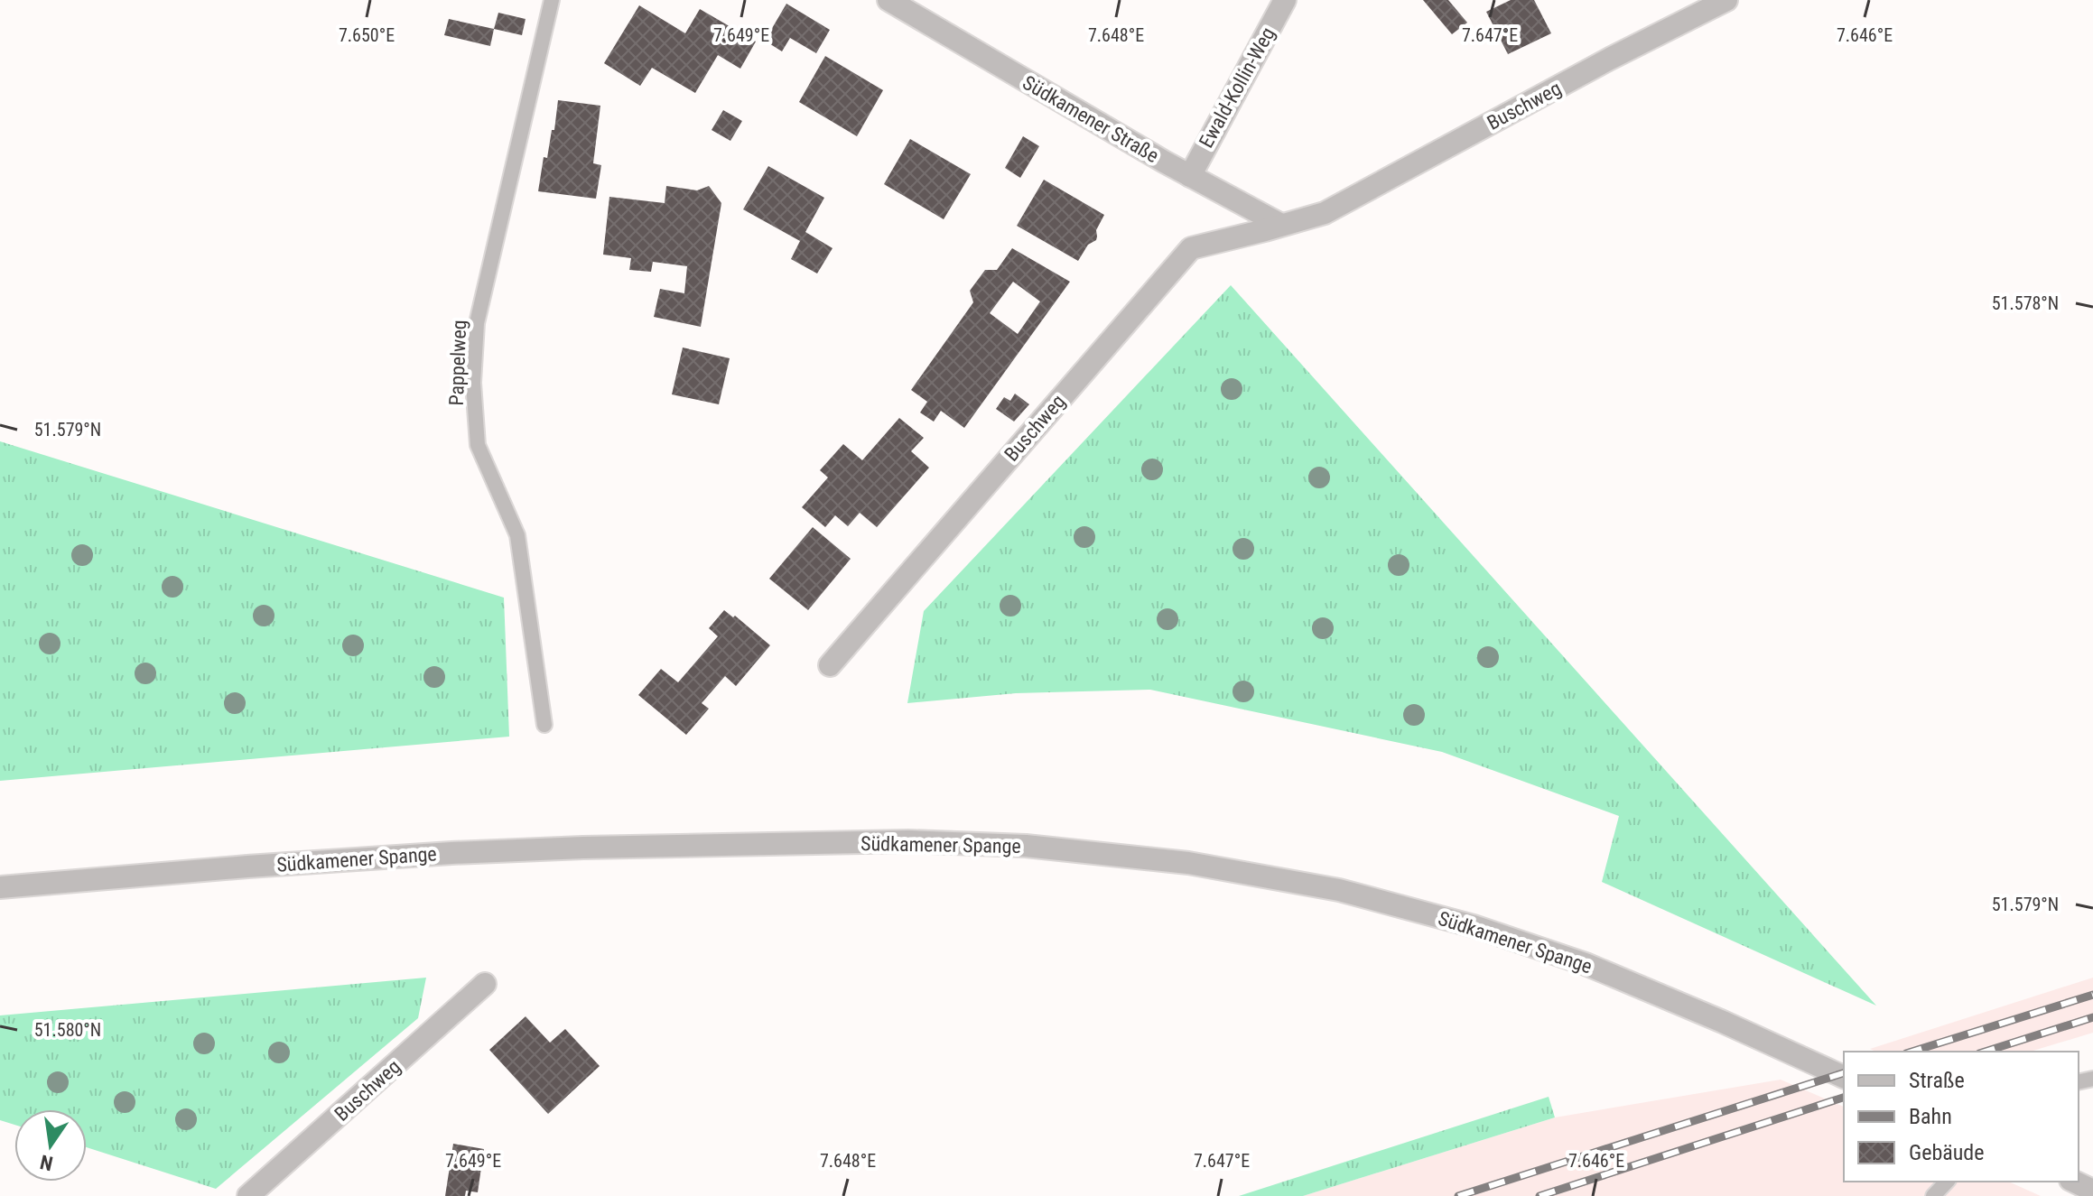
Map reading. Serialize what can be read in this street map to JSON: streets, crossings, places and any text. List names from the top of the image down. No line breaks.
{"streets":{"street":["Ewald-Kollin-Weg","Buschweg","Südkamener Straße","Südkamener Spange"],"lane":["Pappelweg"]},"crossings":[["Ewald-Kollin-Weg","Südkamener Straße"],["Buschweg","Südkamener Straße"]],"legend":["Straße","Bahn","Gebäude"],"north":"bottom","coordinates":["7.650°E","7.649°E","7.648°E","7.647°E","7.646°E","51.578°N","51.579°N","51.580°N"]}
